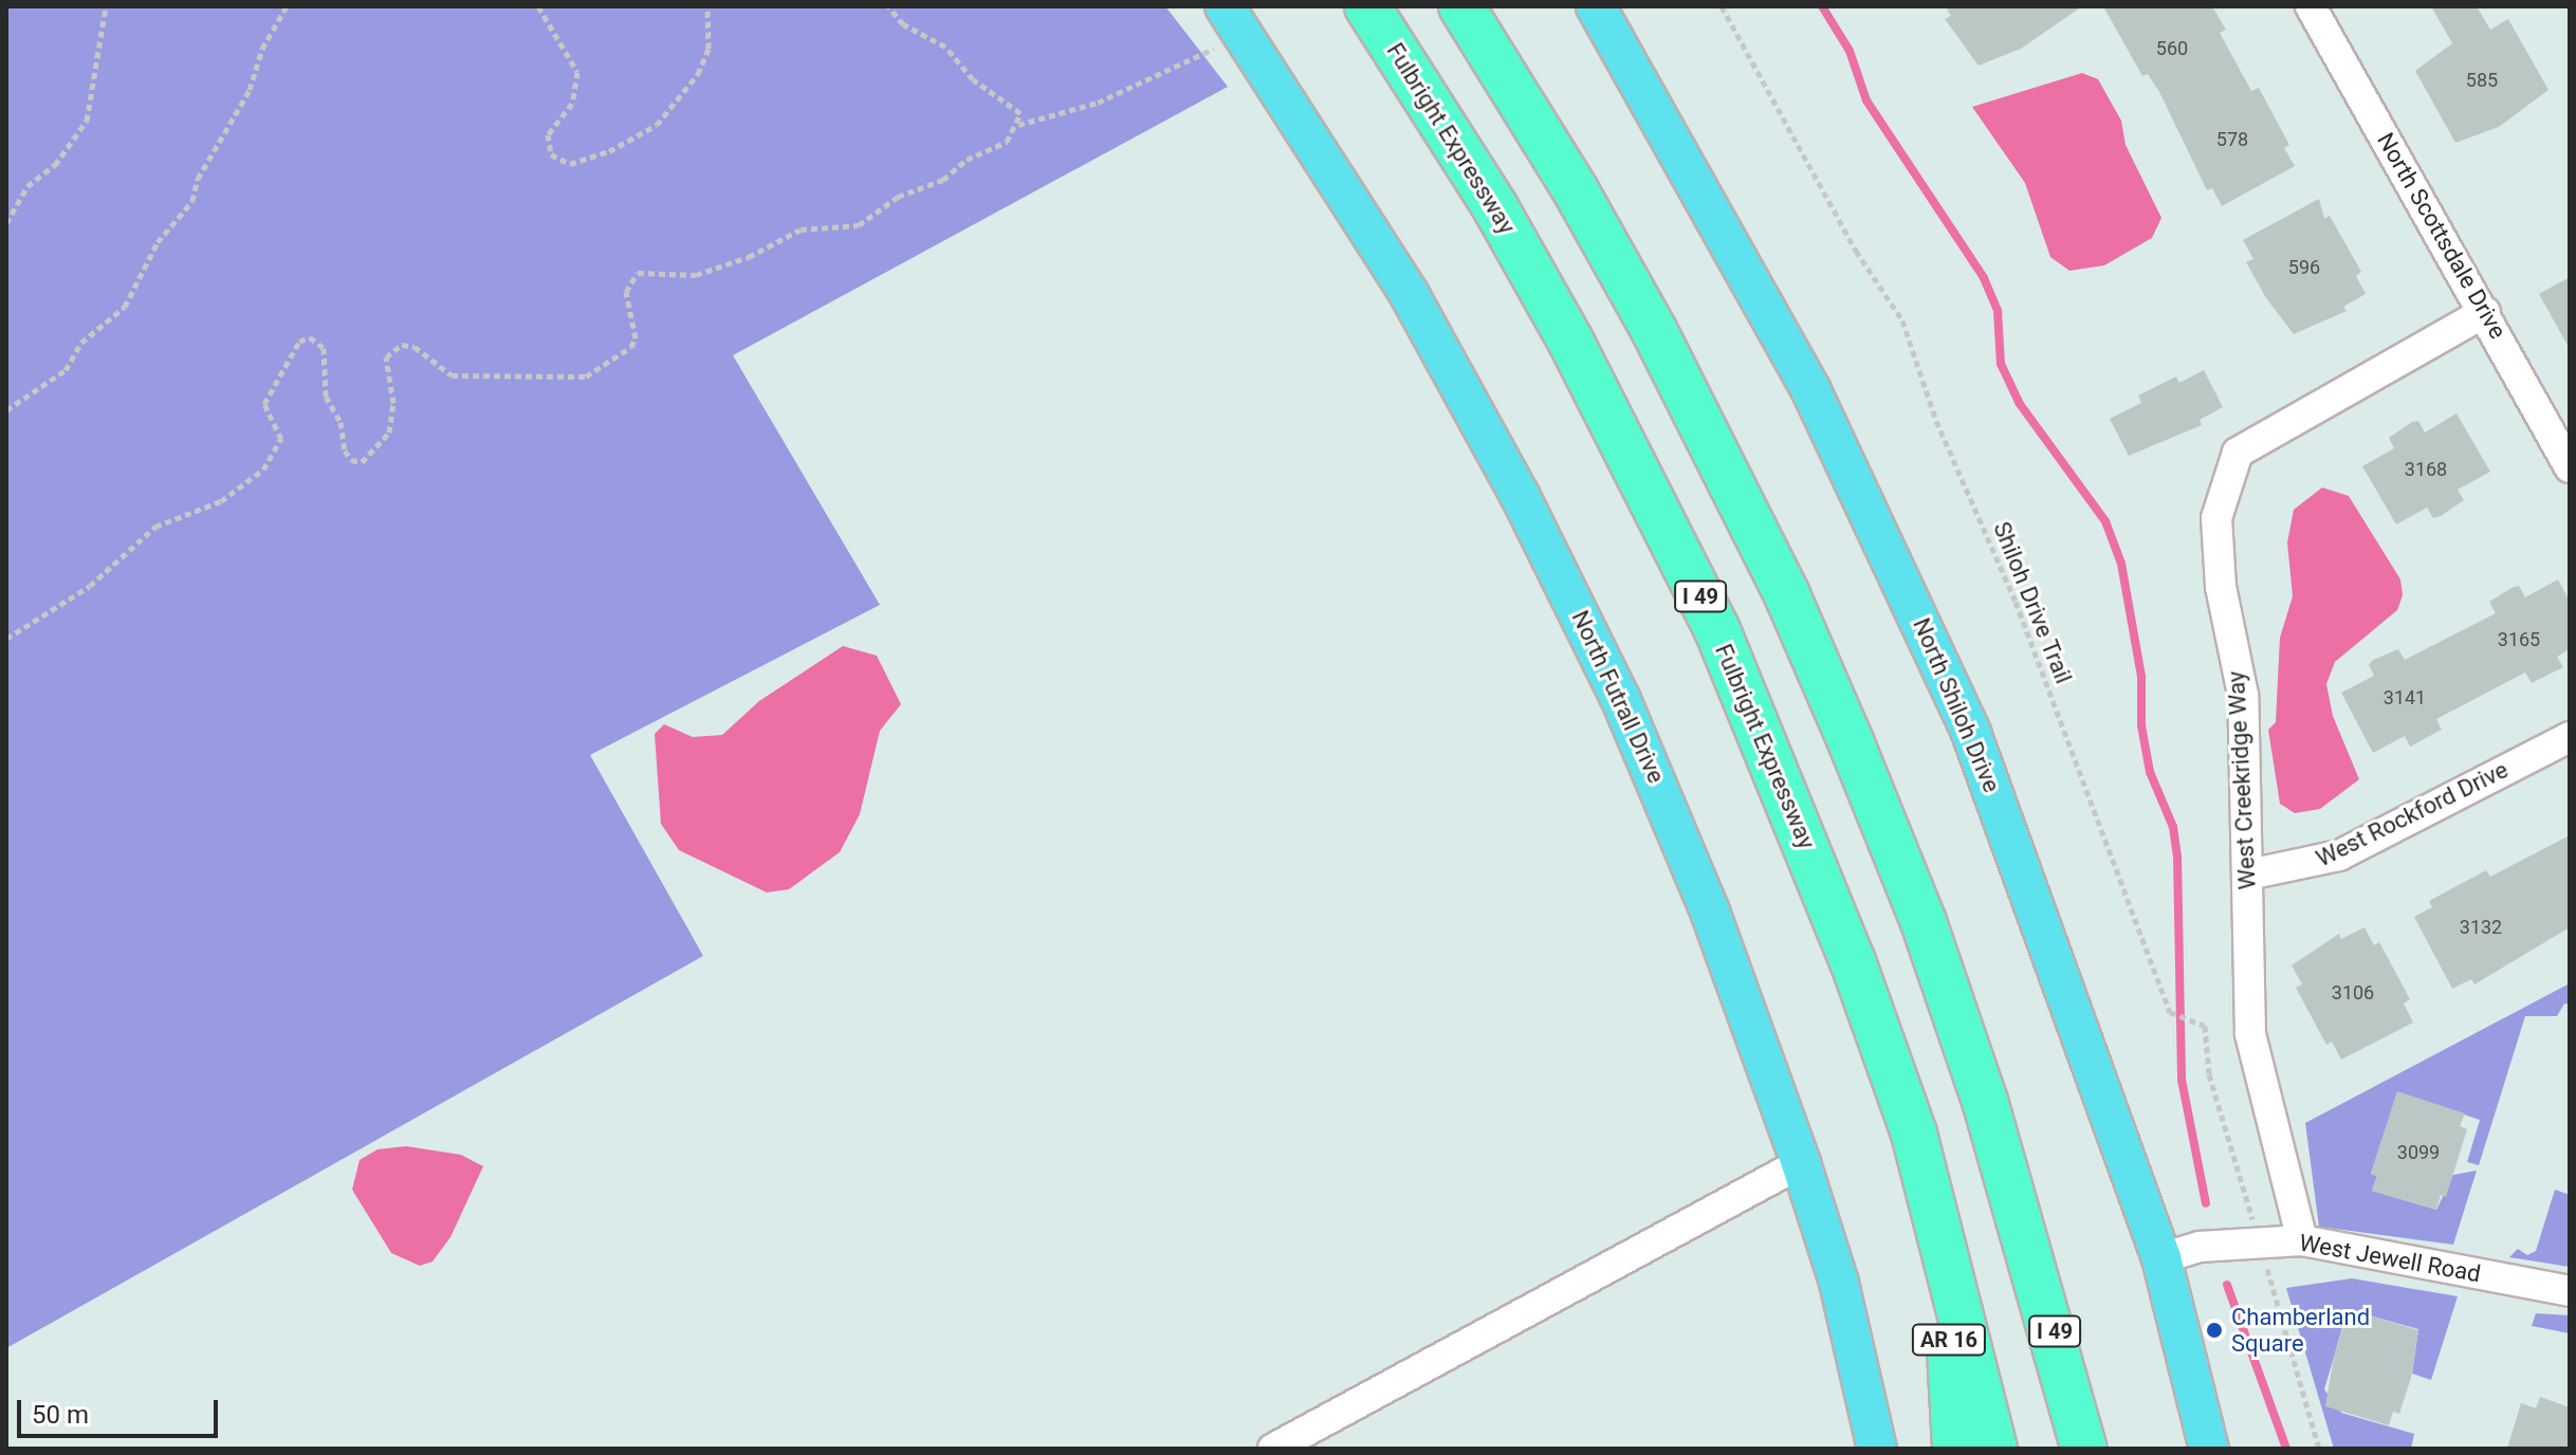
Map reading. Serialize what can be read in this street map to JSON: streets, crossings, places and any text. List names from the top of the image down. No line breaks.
{"streets":{"highway":["Fulbright Expressway","I 49","AR 16"],"main road":["North Futrall Drive","North Shiloh Drive"],"street":["North Scottsdale Drive","West Creekridge Way","West Rockford Drive","West Jewell Road"],"path":["Shiloh Drive Trail"]},"crossings":[["Fulbright Expressway","AR 16"],["North Scottsdale Drive","West Creekridge Way"],["North Shiloh Drive","West Jewell Road"],["West Creekridge Way","West Rockford Drive"],["West Creekridge Way","West Jewell Road"]],"places":["Chamberland Square"],"house_numbers":["560","585","578","596","3168","3165","3141","3132","3106","3099"],"scale_bar":"50 m"}
